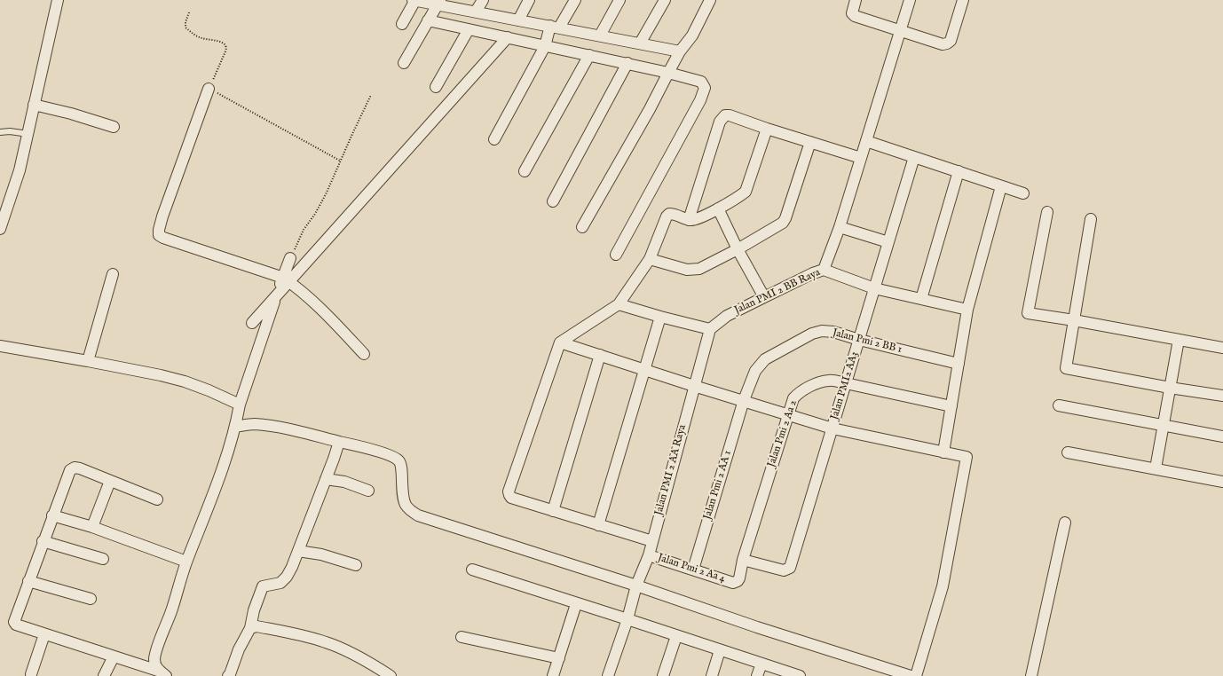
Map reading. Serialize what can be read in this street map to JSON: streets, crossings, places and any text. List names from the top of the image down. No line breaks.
{"streets":{"street":["Jalan PMI 2 BB Raya","Jalan Pmi 2 BB 1","Jalan PMI2 AA3","Jalan Pmi 2 Aa 2","Jalan PMI 2 AA Raya","Jalan Pmi 2 AA 1","Jalan Pmi 2 Aa 4"]},"crossings":[["Jalan PMI 2 BB Raya","Jalan PMI2 AA3"],["Jalan Pmi 2 BB 1","Jalan PMI2 AA3"],["Jalan Pmi 2 BB 1","Jalan Pmi 2 AA 1"],["Jalan PMI2 AA3","Jalan Pmi 2 Aa 2"],["Jalan Pmi 2 Aa 2","Jalan Pmi 2 Aa 4"],["Jalan PMI 2 AA Raya","Jalan Pmi 2 Aa 4"],["Jalan Pmi 2 AA 1","Jalan Pmi 2 Aa 4"]]}
